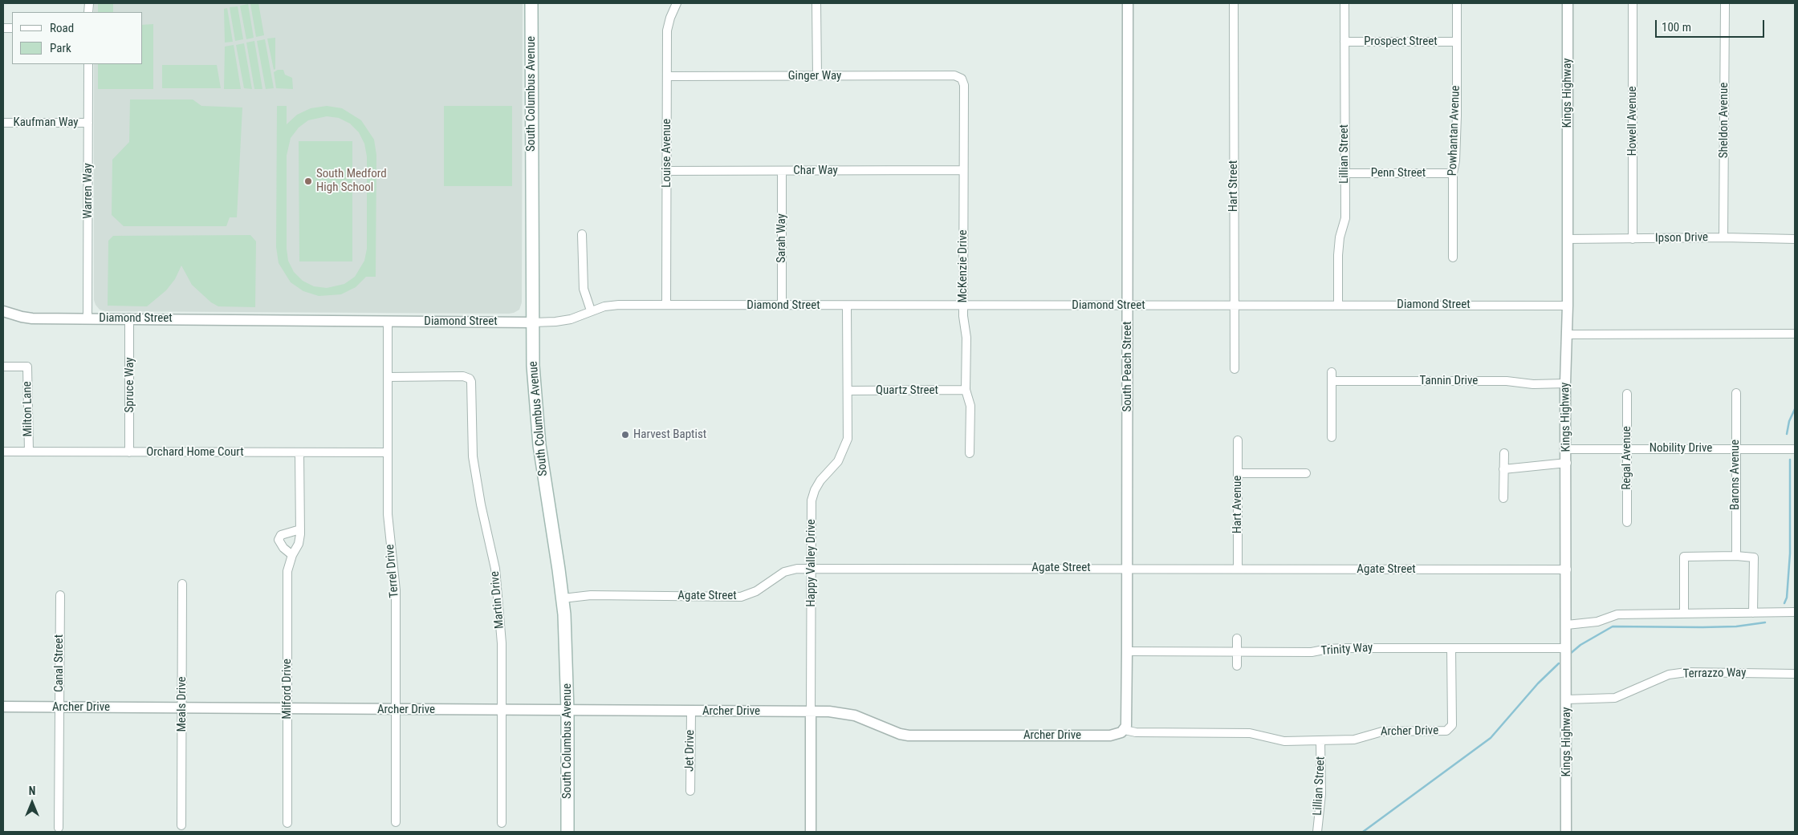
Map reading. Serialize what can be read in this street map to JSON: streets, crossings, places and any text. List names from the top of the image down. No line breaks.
{"streets":{"main road":["South Columbus Avenue"],"street":["Prospect Street","Ginger Way","Kings Highway","Sheldon Avenue","Howell Avenue","Kaufman Way","Powhantan Avenue","Louise Avenue","Lillian Street","Char Way","Penn Street","Hart Street","Warren Way","Sarah Way","Ipson Drive","McKenzie Drive","Diamond Street","South Peach Street","Tannin Drive","Spruce Way","Quartz Street","Milton Lane","Nobility Drive","Orchard Home Court","Regal Avenue","Barons Avenue","Hart Avenue","Happy Valley Drive","Agate Street","Terrel Drive","Martin Drive","Trinity Way","Canal Street","Terrazzo Way","Milford Drive","Meals Drive","Archer Drive","Jet Drive"]},"crossings":[["Prospect Street","Powhantan Avenue"],["Prospect Street","Lillian Street"],["Ginger Way","Louise Avenue"],["Ginger Way","McKenzie Drive"],["Kings Highway","Ipson Drive"],["Kings Highway","Diamond Street"],["Kings Highway","Tannin Drive"],["Kings Highway","Nobility Drive"],["Kings Highway","Agate Street"],["Kings Highway","Trinity Way"],["Kings Highway","Terrazzo Way"],["South Columbus Avenue","Diamond Street"],["South Columbus Avenue","Agate Street"],["South Columbus Avenue","Archer Drive"],["Sheldon Avenue","Ipson Drive"],["Howell Avenue","Ipson Drive"],["Kaufman Way","Warren Way"],["Powhantan Avenue","Penn Street"],["Louise Avenue","Char Way"],["Louise Avenue","Diamond Street"],["Lillian Street","Penn Street"],["Lillian Street","Diamond Street"],["Lillian Street","Archer Drive"],["Char Way","Sarah Way"],["Char Way","McKenzie Drive"],["Hart Street","Diamond Street"],["Warren Way","Diamond Street"],["Sarah Way","Diamond Street"],["McKenzie Drive","Diamond Street"],["McKenzie Drive","Quartz Street"],["Diamond Street","South Peach Street"],["Diamond Street","Spruce Way"],["Diamond Street","Happy Valley Drive"],["Diamond Street","Terrel Drive"],["South Peach Street","Agate Street"],["South Peach Street","Trinity Way"],["South Peach Street","Archer Drive"],["Spruce Way","Orchard Home Court"],["Quartz Street","Happy Valley Drive"],["Milton Lane","Orchard Home Court"],["Nobility Drive","Regal Avenue"],["Nobility Drive","Barons Avenue"],["Orchard Home Court","Terrel Drive"],["Orchard Home Court","Milford Drive"],["Hart Avenue","Agate Street"],["Happy Valley Drive","Agate Street"],["Happy Valley Drive","Archer Drive"],["Terrel Drive","Martin Drive"],["Terrel Drive","Archer Drive"],["Martin Drive","Archer Drive"],["Trinity Way","Archer Drive"],["Canal Street","Archer Drive"],["Milford Drive","Archer Drive"],["Meals Drive","Archer Drive"],["Archer Drive","Jet Drive"]],"places":["South Medford High School","Harvest Baptist"],"legend":["Road","Park"],"scale_bar":"100 m","north":"top"}
